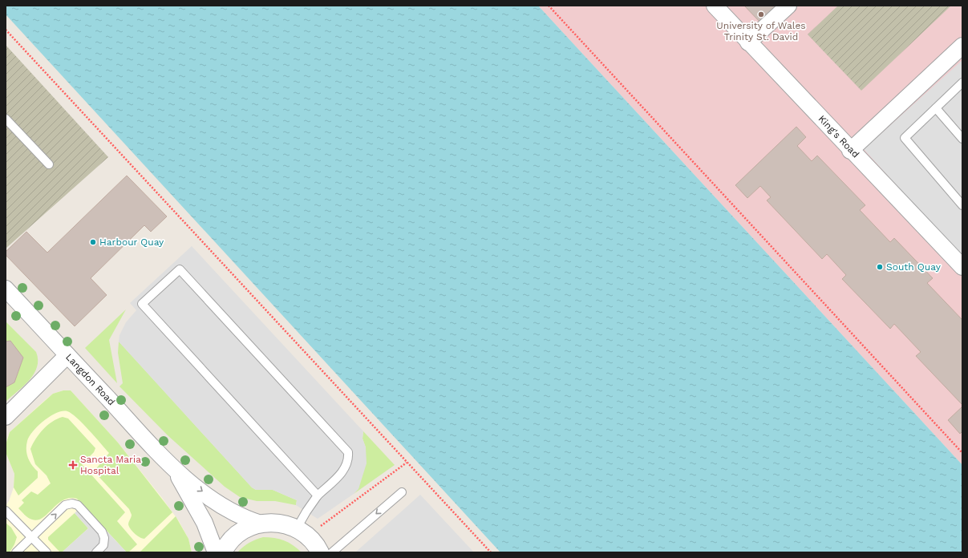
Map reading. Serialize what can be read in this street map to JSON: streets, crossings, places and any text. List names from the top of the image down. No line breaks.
{"streets":{"street":["King's Road","Langdon Road"]},"places":{"other":["University of Wales Trinity St. David","Harbour Quay","South Quay"],"health":["Sancta Maria Hospital"]}}
